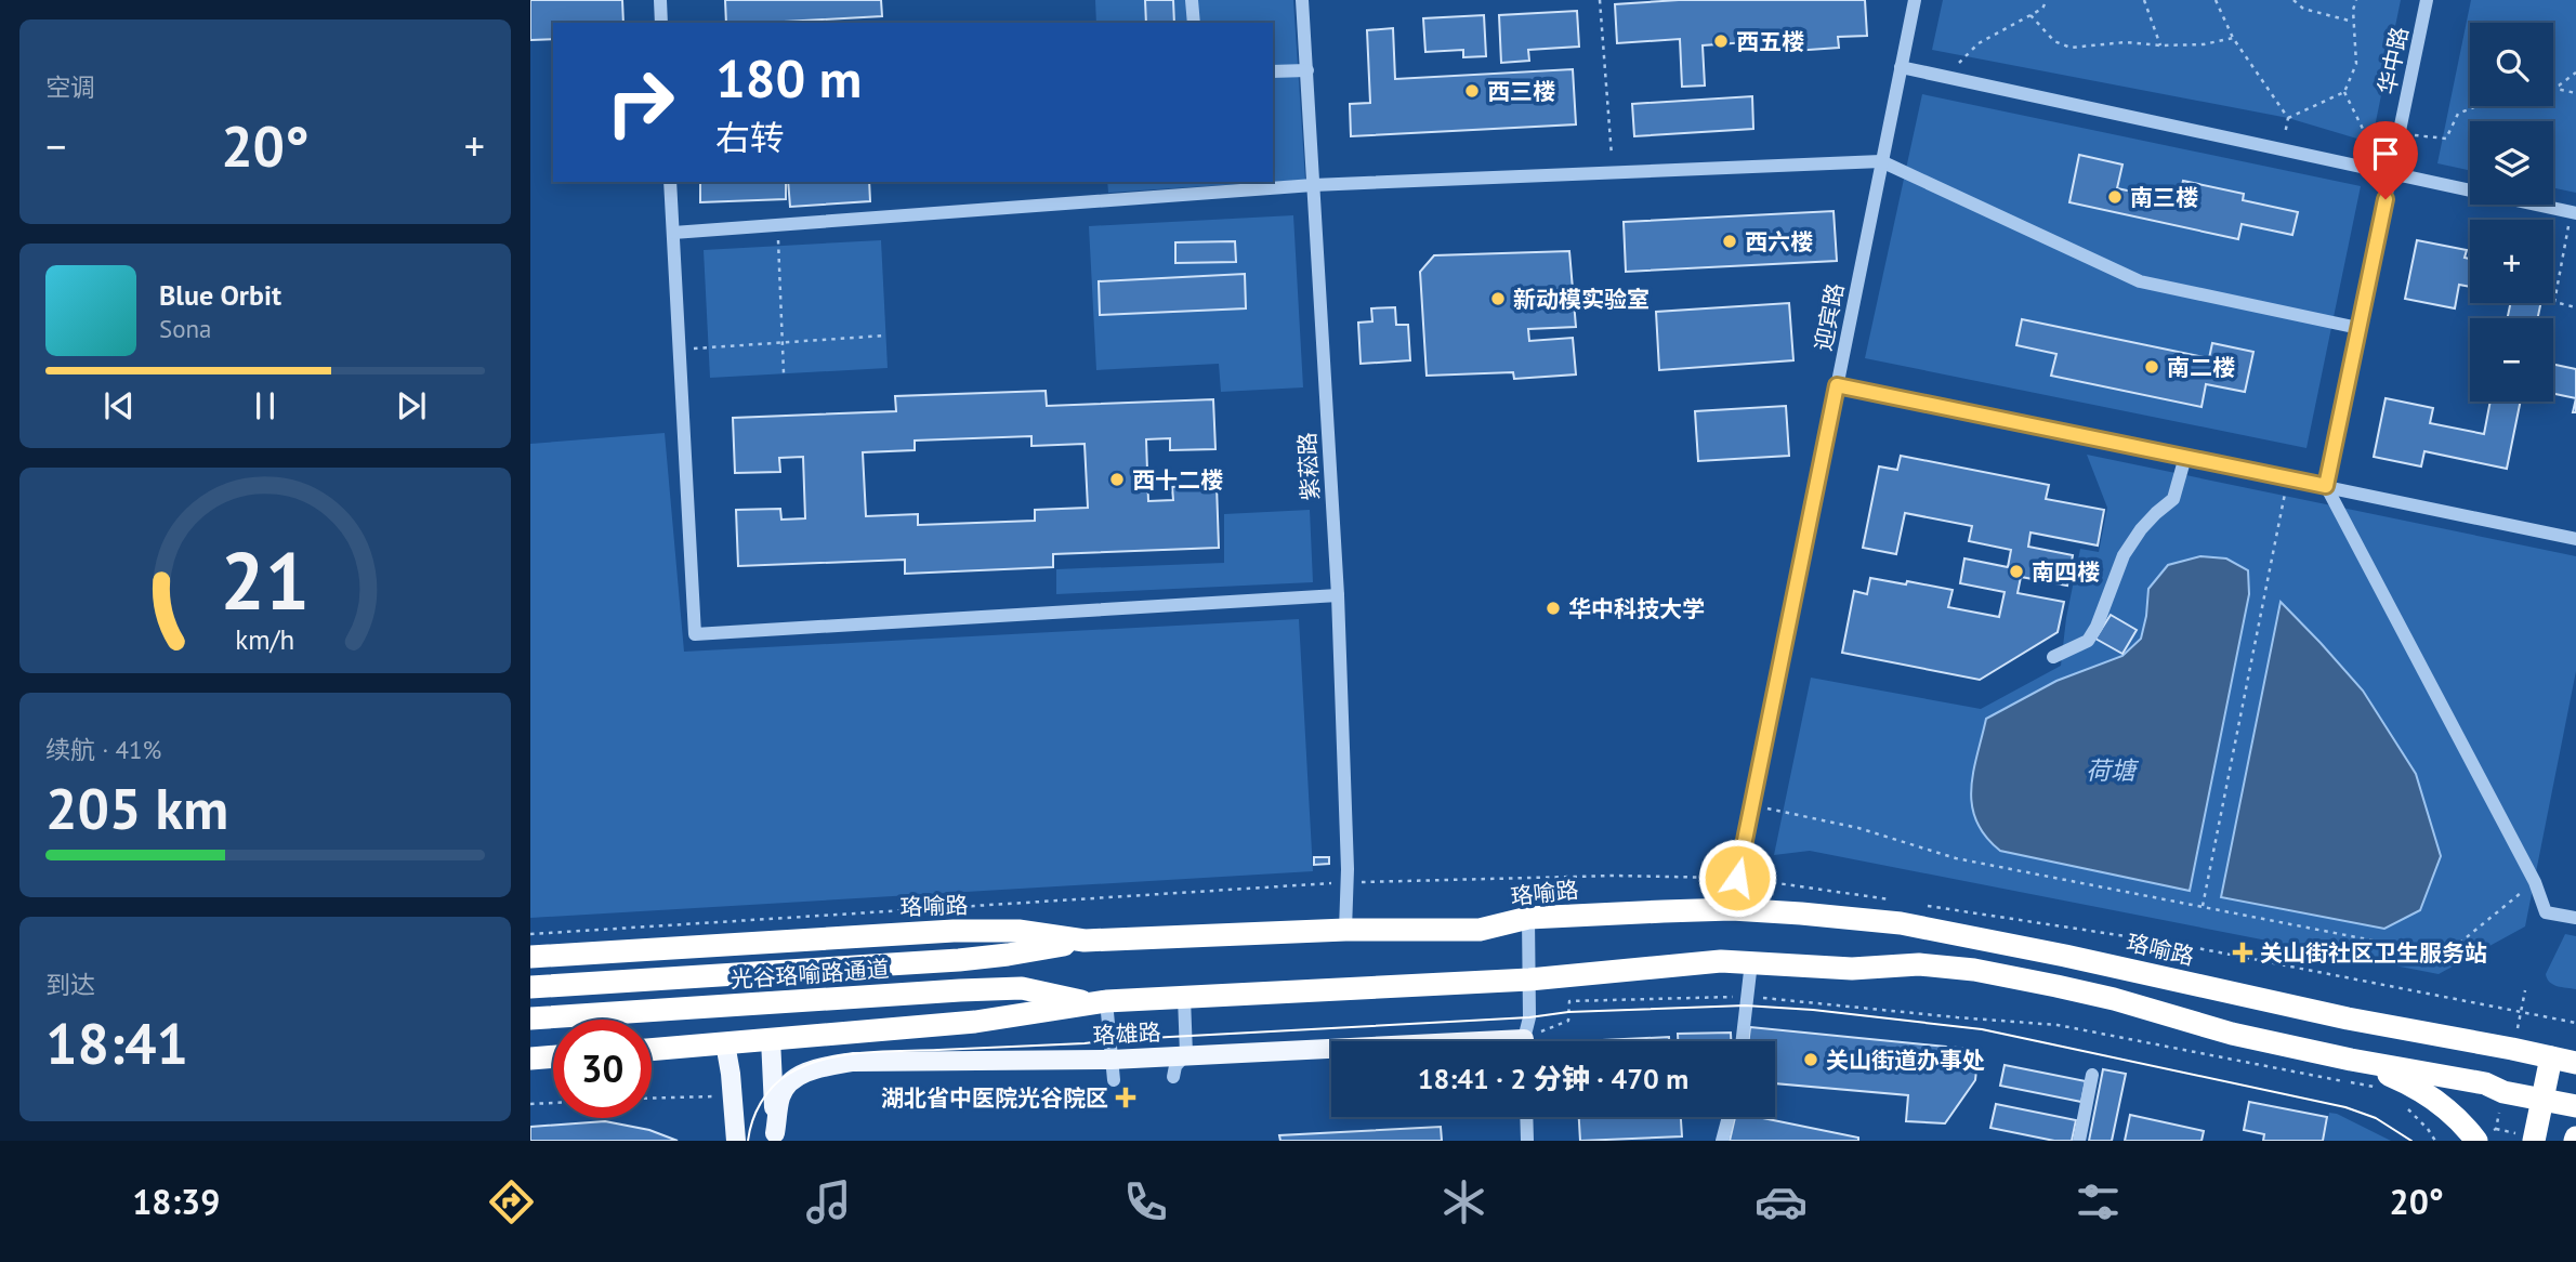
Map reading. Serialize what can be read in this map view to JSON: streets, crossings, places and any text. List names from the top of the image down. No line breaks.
{"streets":{"highway":["珞喻路","光谷珞喻路通道"],"main road":["珞雄路"],"street":["华中路","迎宾路","紫菘路"]},"crossings":[["迎宾路","珞喻路"],["紫菘路","珞喻路"],["珞喻路","光谷珞喻路通道"]],"water":["荷塘"],"places":{"other":["西五楼","西三楼","南三楼","西六楼","新动模实验室","南二楼","西十二楼","南四楼","华中科技大学","关山街道办事处"],"health":["关山街社区卫生服务站","湖北省中医院光谷院区"]},"page":{"tile":["空调",["续航 · 41%","205 km"],["到达","18:41"]],"map_buttons":["+","−"],"turn":["180 m","右转"],"heat":["−","20°","+"],"song":["Blue Orbit","Sona"],"limit":"30","trip":"18:41 · 2 分钟 · 470 m","tabs":["18:39","20°"],"gauge":["21","km/h"]}}
